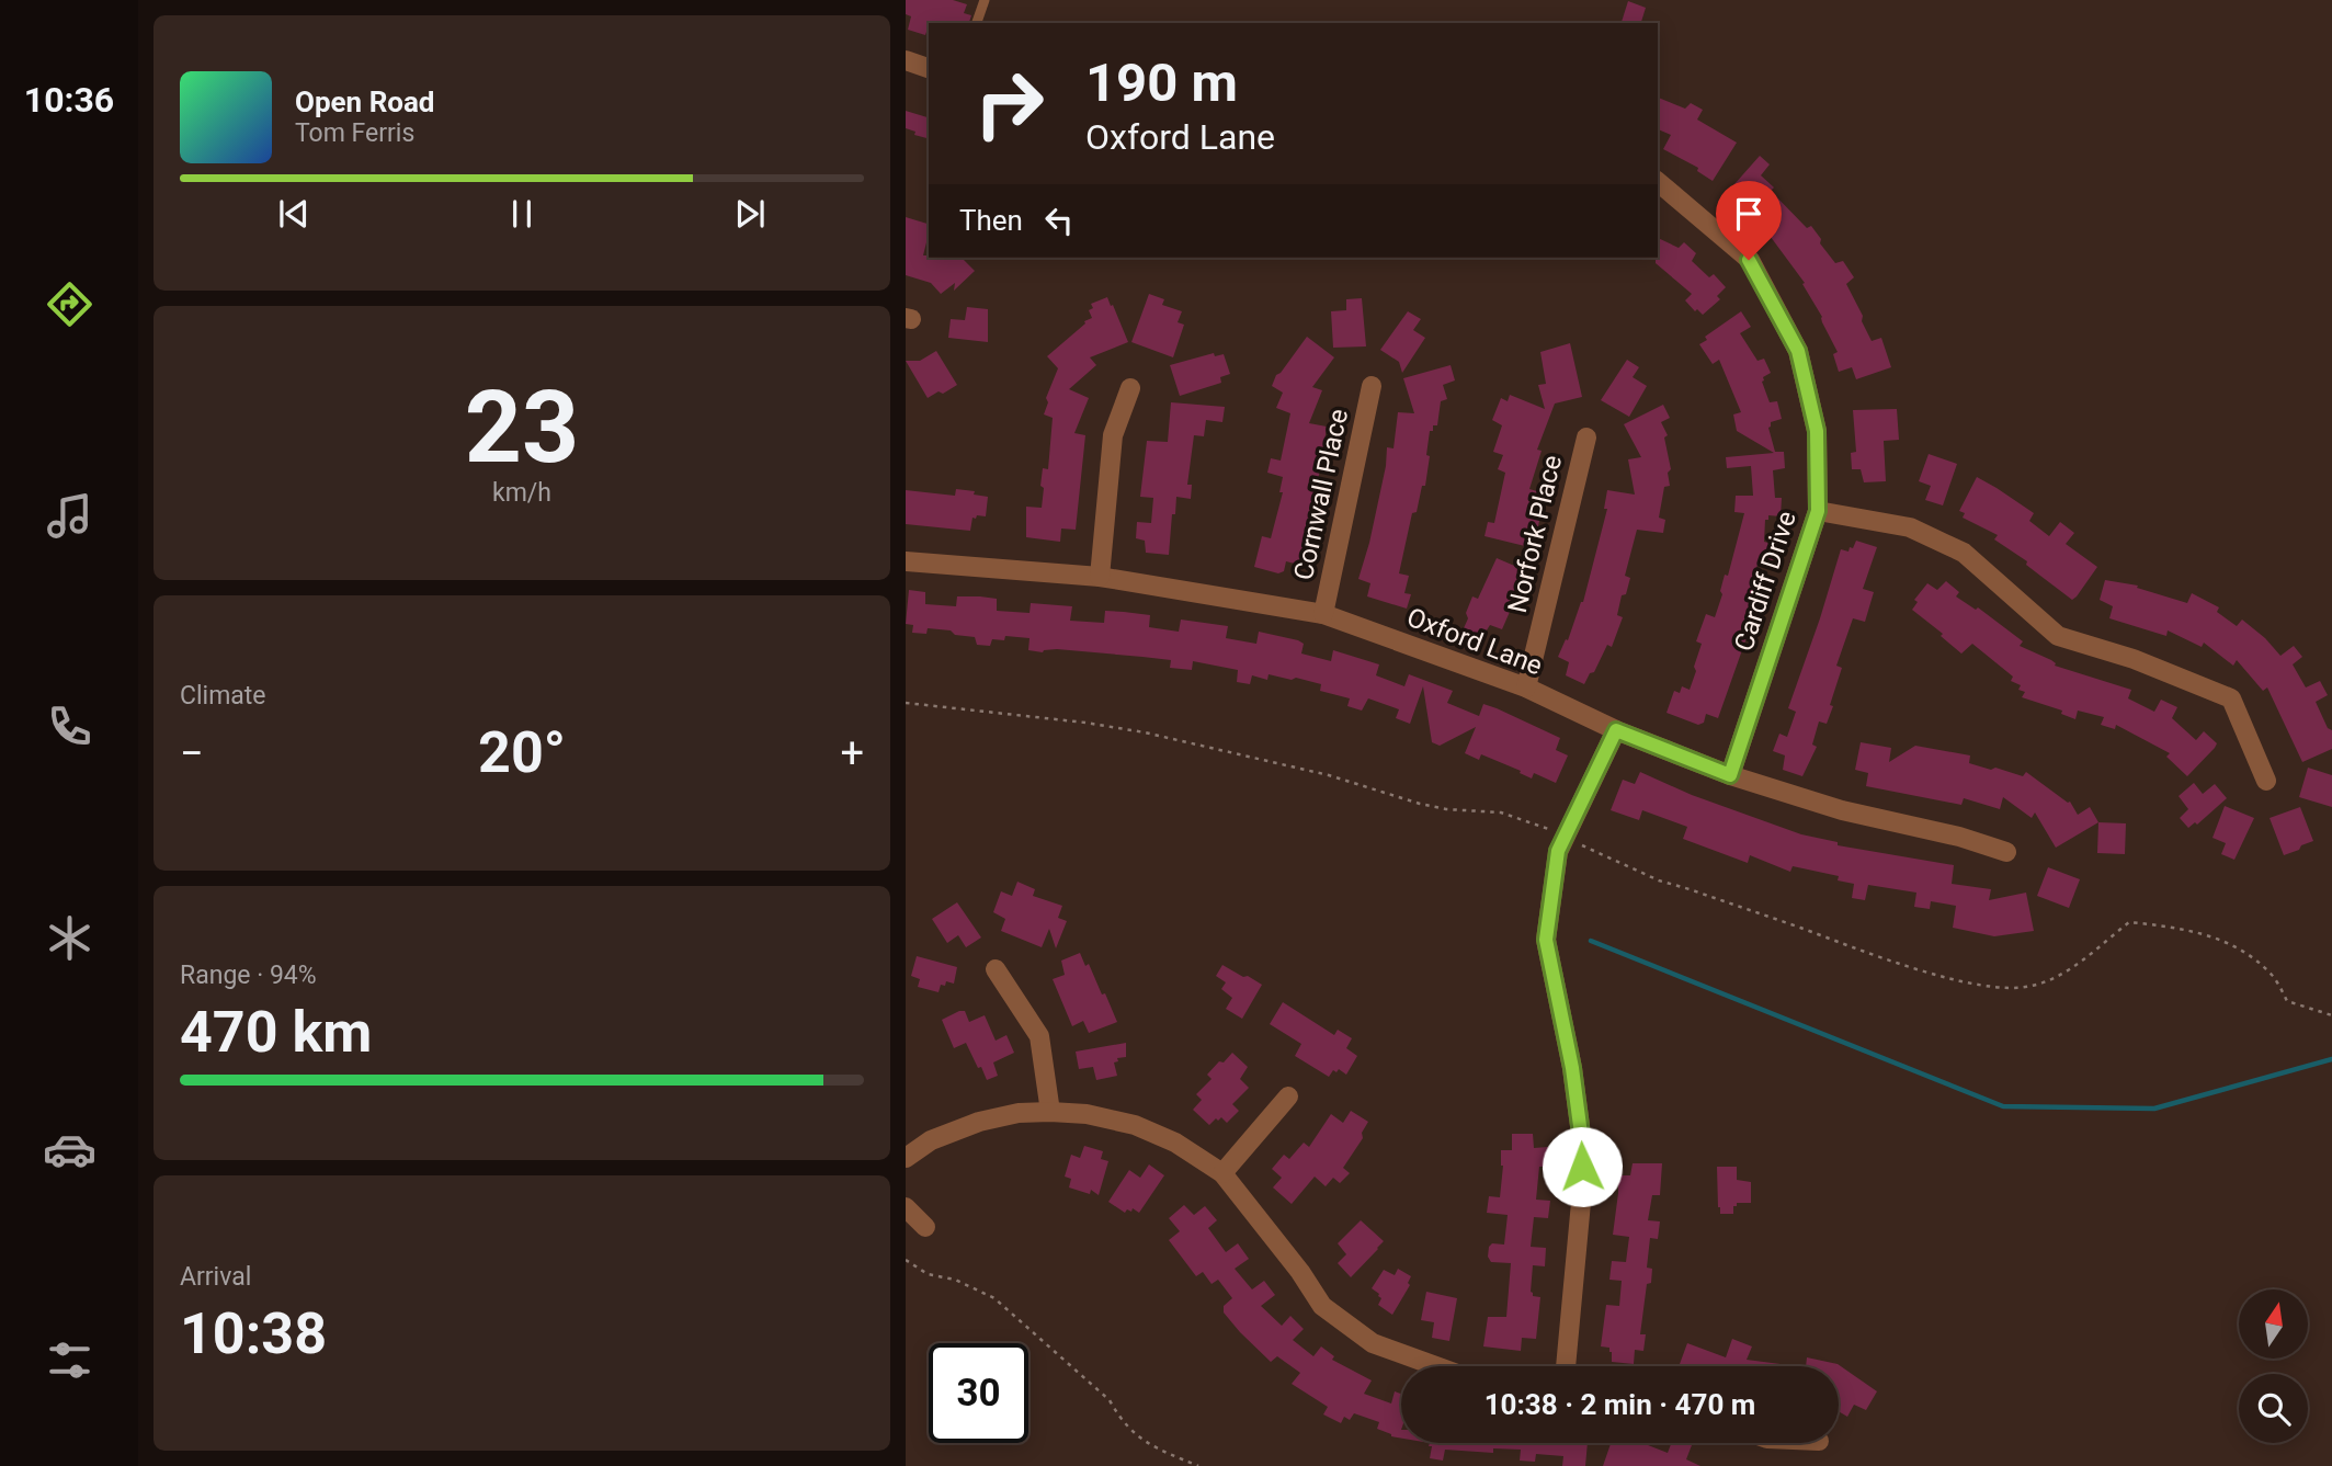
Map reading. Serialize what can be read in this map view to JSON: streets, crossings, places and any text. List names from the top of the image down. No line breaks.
{"streets":{"street":["Cornwall Place","Norfork Place","Cardiff Drive","Oxford Lane"]},"crossings":[["Cornwall Place","Oxford Lane"],["Norfork Place","Oxford Lane"],["Cardiff Drive","Oxford Lane"]],"north":"top","page":{"tabs":"10:36","turn":["190 m","Oxford Lane"],"song":["Open Road","Tom Ferris"],"then":"Then","tile":[["23","km/h"],"Climate",["Range · 94%","470 km"],["Arrival","10:38"]],"heat":["−","20°","+"],"limit":"30","trip":"10:38 · 2 min · 470 m"}}
